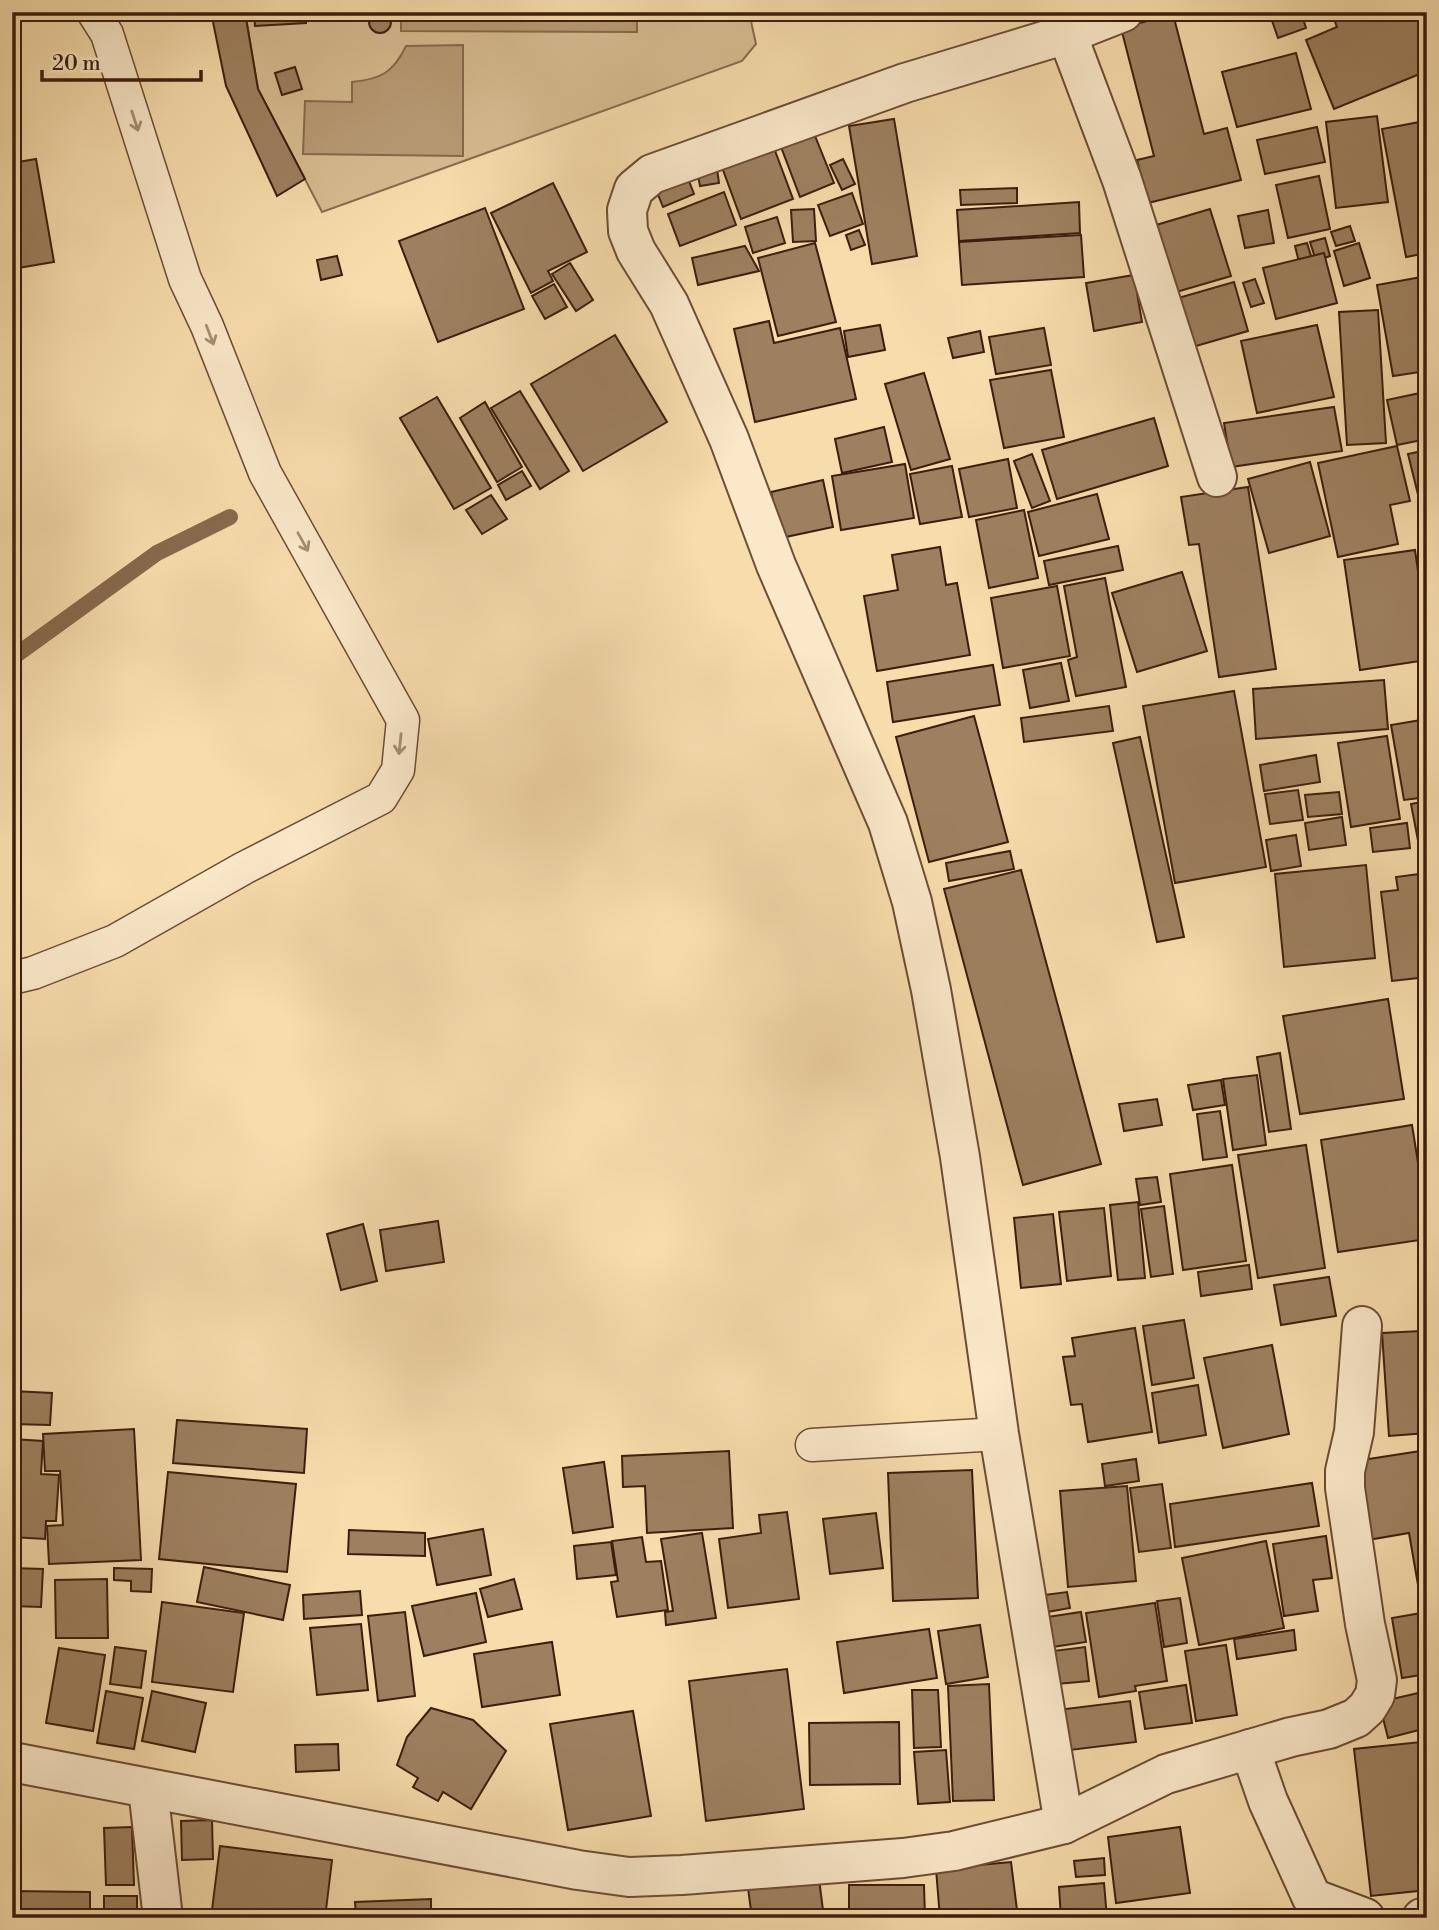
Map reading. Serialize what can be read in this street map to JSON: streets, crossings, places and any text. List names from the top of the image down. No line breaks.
{"scale_bar":"20 m"}
